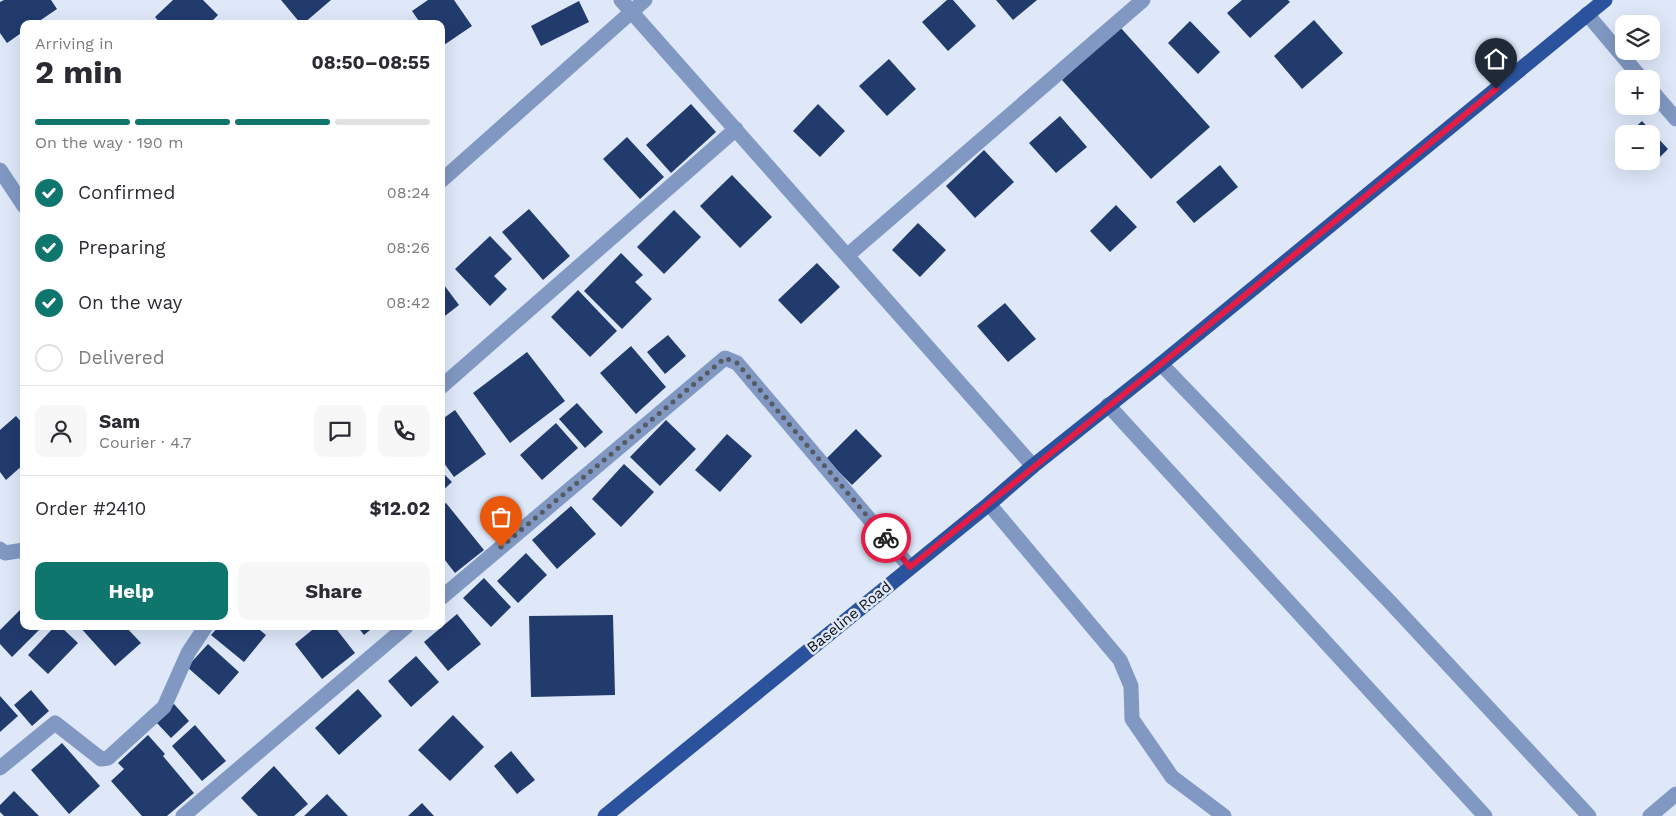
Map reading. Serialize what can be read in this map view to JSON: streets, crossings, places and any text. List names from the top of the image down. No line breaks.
{"streets":{"main road":["Baseline Road"]},"page":{"map_buttons":["+","−"],"heading":["2 min","Arriving in","08:50–08:55"],"panel":["Sam","Courier · 4.7","Order #2410","$12.02"],"bar":"On the way · 190 m","list":[["Confirmed","08:24"],["Preparing","08:26"],["On the way","08:42"],"Delivered"],"buttons":["Help","Share"]}}
